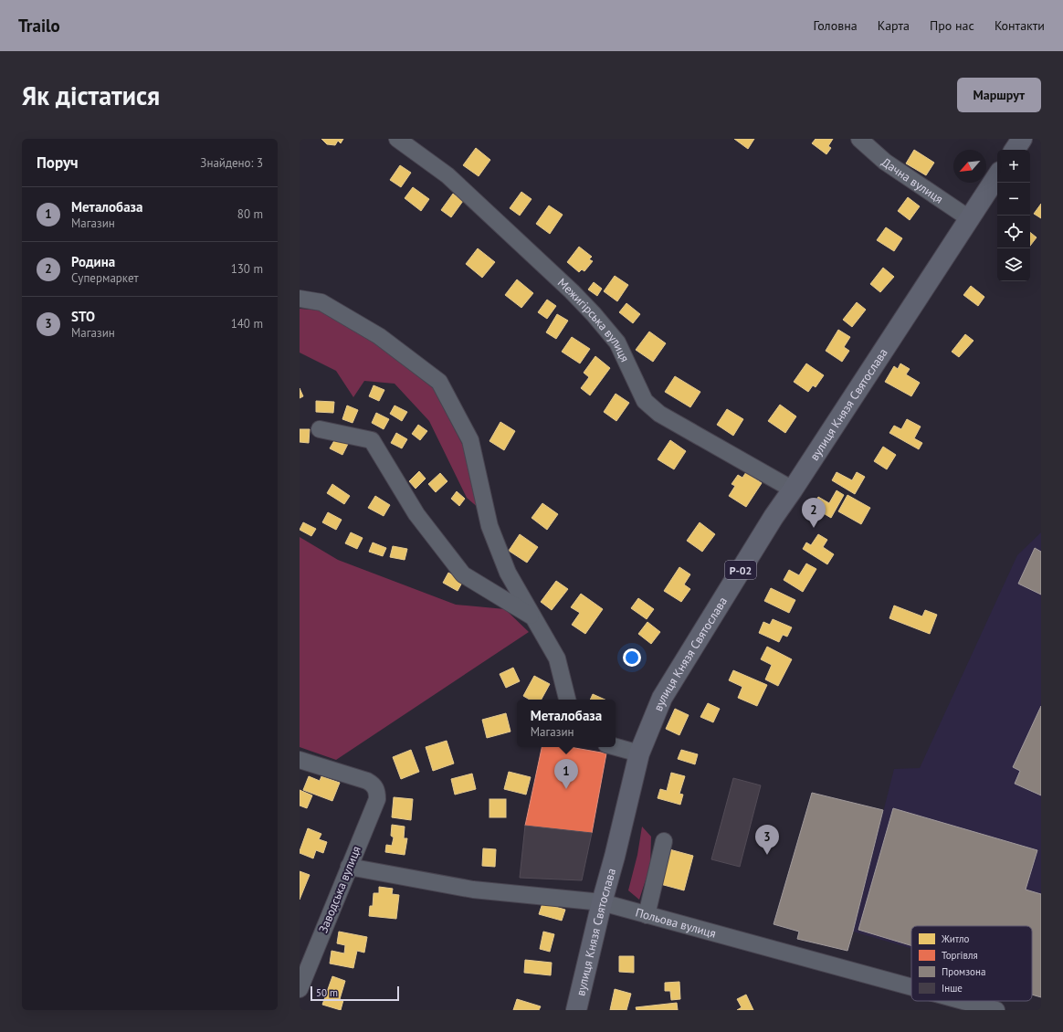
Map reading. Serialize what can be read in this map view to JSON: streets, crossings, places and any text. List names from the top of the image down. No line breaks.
{"streets":{"main road":["вулиця Князя Святослава","Р-02"],"street":["Дачна вулиця","Межигірська вулиця","Заводська вулиця","Польова вулиця"]},"crossings":[["Дачна вулиця","вулиця Князя Святослава"],["Межигірська вулиця","вулиця Князя Святослава"],["вулиця Князя Святослава","Польова вулиця"],["Заводська вулиця","Польова вулиця"]],"legend":["Житло","Торгівля","Промзона","Інше"],"scale_bar":"50 m","north":"bottom left","page":{"header":"Trailo","nav":["Головна","Карта","Про нас","Контакти"],"buttons":"Маршрут","title":"Як дістатися","heading":["Поруч","Знайдено: 3"],"map_buttons":["+","−"],"list":[{"mark":"1","name":"Металобаза","note":"Магазин","value":"80 m"},{"mark":"2","name":"Родина","note":"Супермаркет","value":"130 m"},{"mark":"3","name":"STO","note":"Магазин","value":"140 m"}],"pins":["2","1","3"],"popup":["Металобаза","Магазин"],"scale":"50 m"}}
